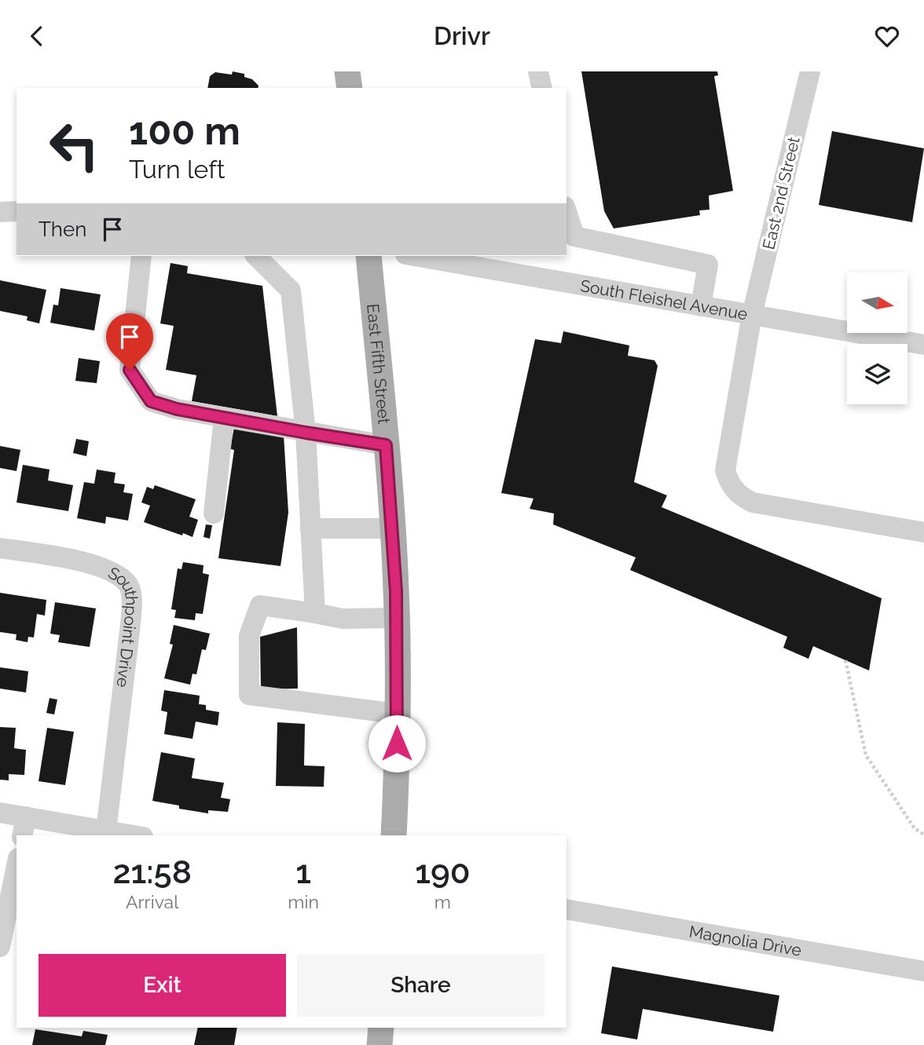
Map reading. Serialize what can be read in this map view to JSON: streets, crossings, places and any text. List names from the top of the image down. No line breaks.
{"streets":{"main road":["East Fifth Street"],"street":["East 2nd Street","South Fleishel Avenue","Southpoint Drive","Magnolia Drive"]},"crossings":[["East 2nd Street","South Fleishel Avenue"]],"north":"right","page":{"header":"Drivr","turn":["100 m","Turn left"],"then":"Then","eta":["21:58","Arrival","1","min","190","m"],"buttons":["Exit","Share"]}}
